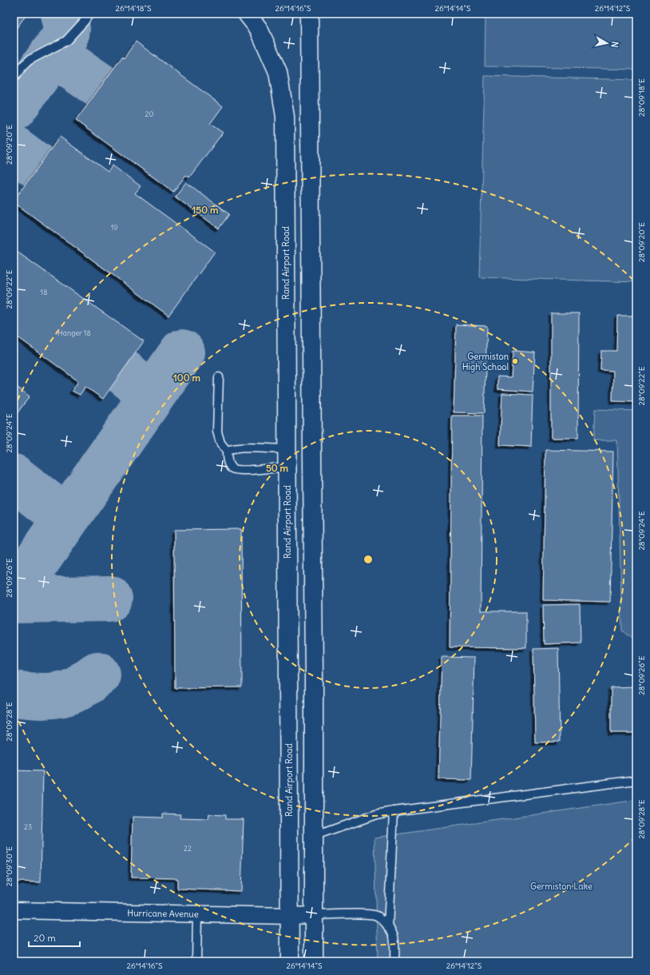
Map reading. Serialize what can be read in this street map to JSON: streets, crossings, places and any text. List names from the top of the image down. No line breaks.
{"streets":{"street":["Rand Airport Road","Hurricane Avenue"]},"crossings":[["Rand Airport Road","Hurricane Avenue"]],"parks":["Germiston Lake"],"places":["Germiston High School"],"house_numbers":["20","19","18","Hanger 18","23","22"],"scale_bar":"20 m","north":"right","coordinates":["26°14'18\"S","26°14'16\"S","26°14'14\"S","26°14'12\"S","28°09'18\"E","28°09'20\"E","28°09'22\"E","28°09'24\"E","28°09'26\"E","28°09'28\"E","28°09'30\"E"],"rings":["150 m","100 m","50 m"]}
